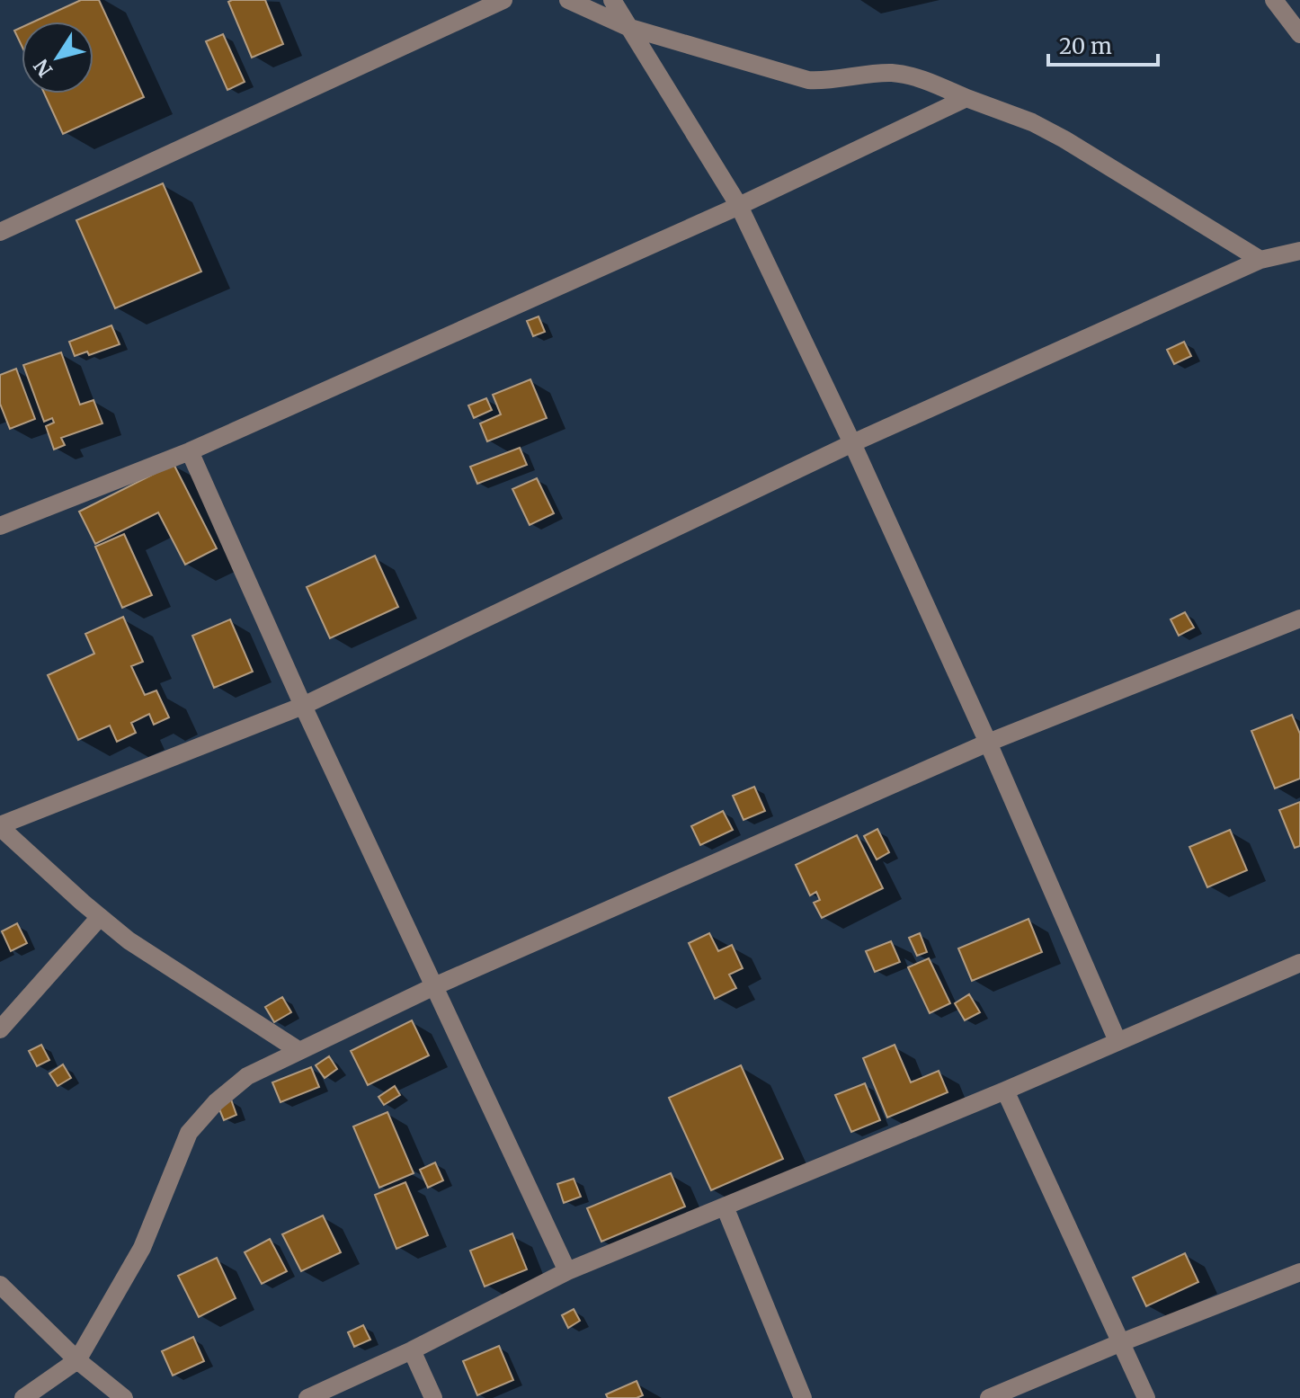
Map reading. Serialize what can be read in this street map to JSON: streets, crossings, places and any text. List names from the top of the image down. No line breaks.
{"scale_bar":"20 m","north":"bottom left"}
